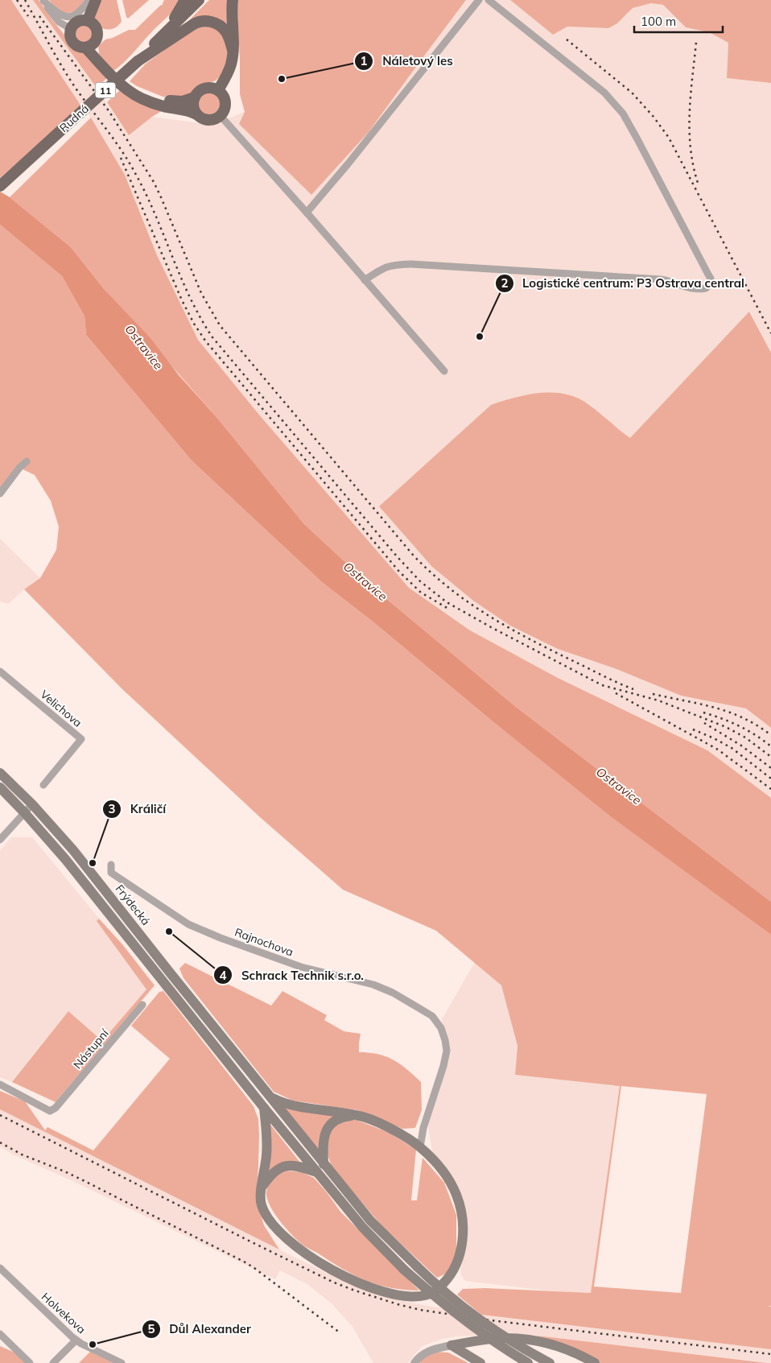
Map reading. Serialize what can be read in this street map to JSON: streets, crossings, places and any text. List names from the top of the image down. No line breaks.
{"streets":{"main road":["11","Rudná","Frýdecká"],"street":["Velichova","Rajnochova","Nástupní","Holvekova"]},"water":["Ostravice"],"places":["Náletový les","Logistické centrum: P3 Ostrava central","Králičí","Schrack Technik s.r.o.","Důl Alexander"],"scale_bar":"100 m"}
